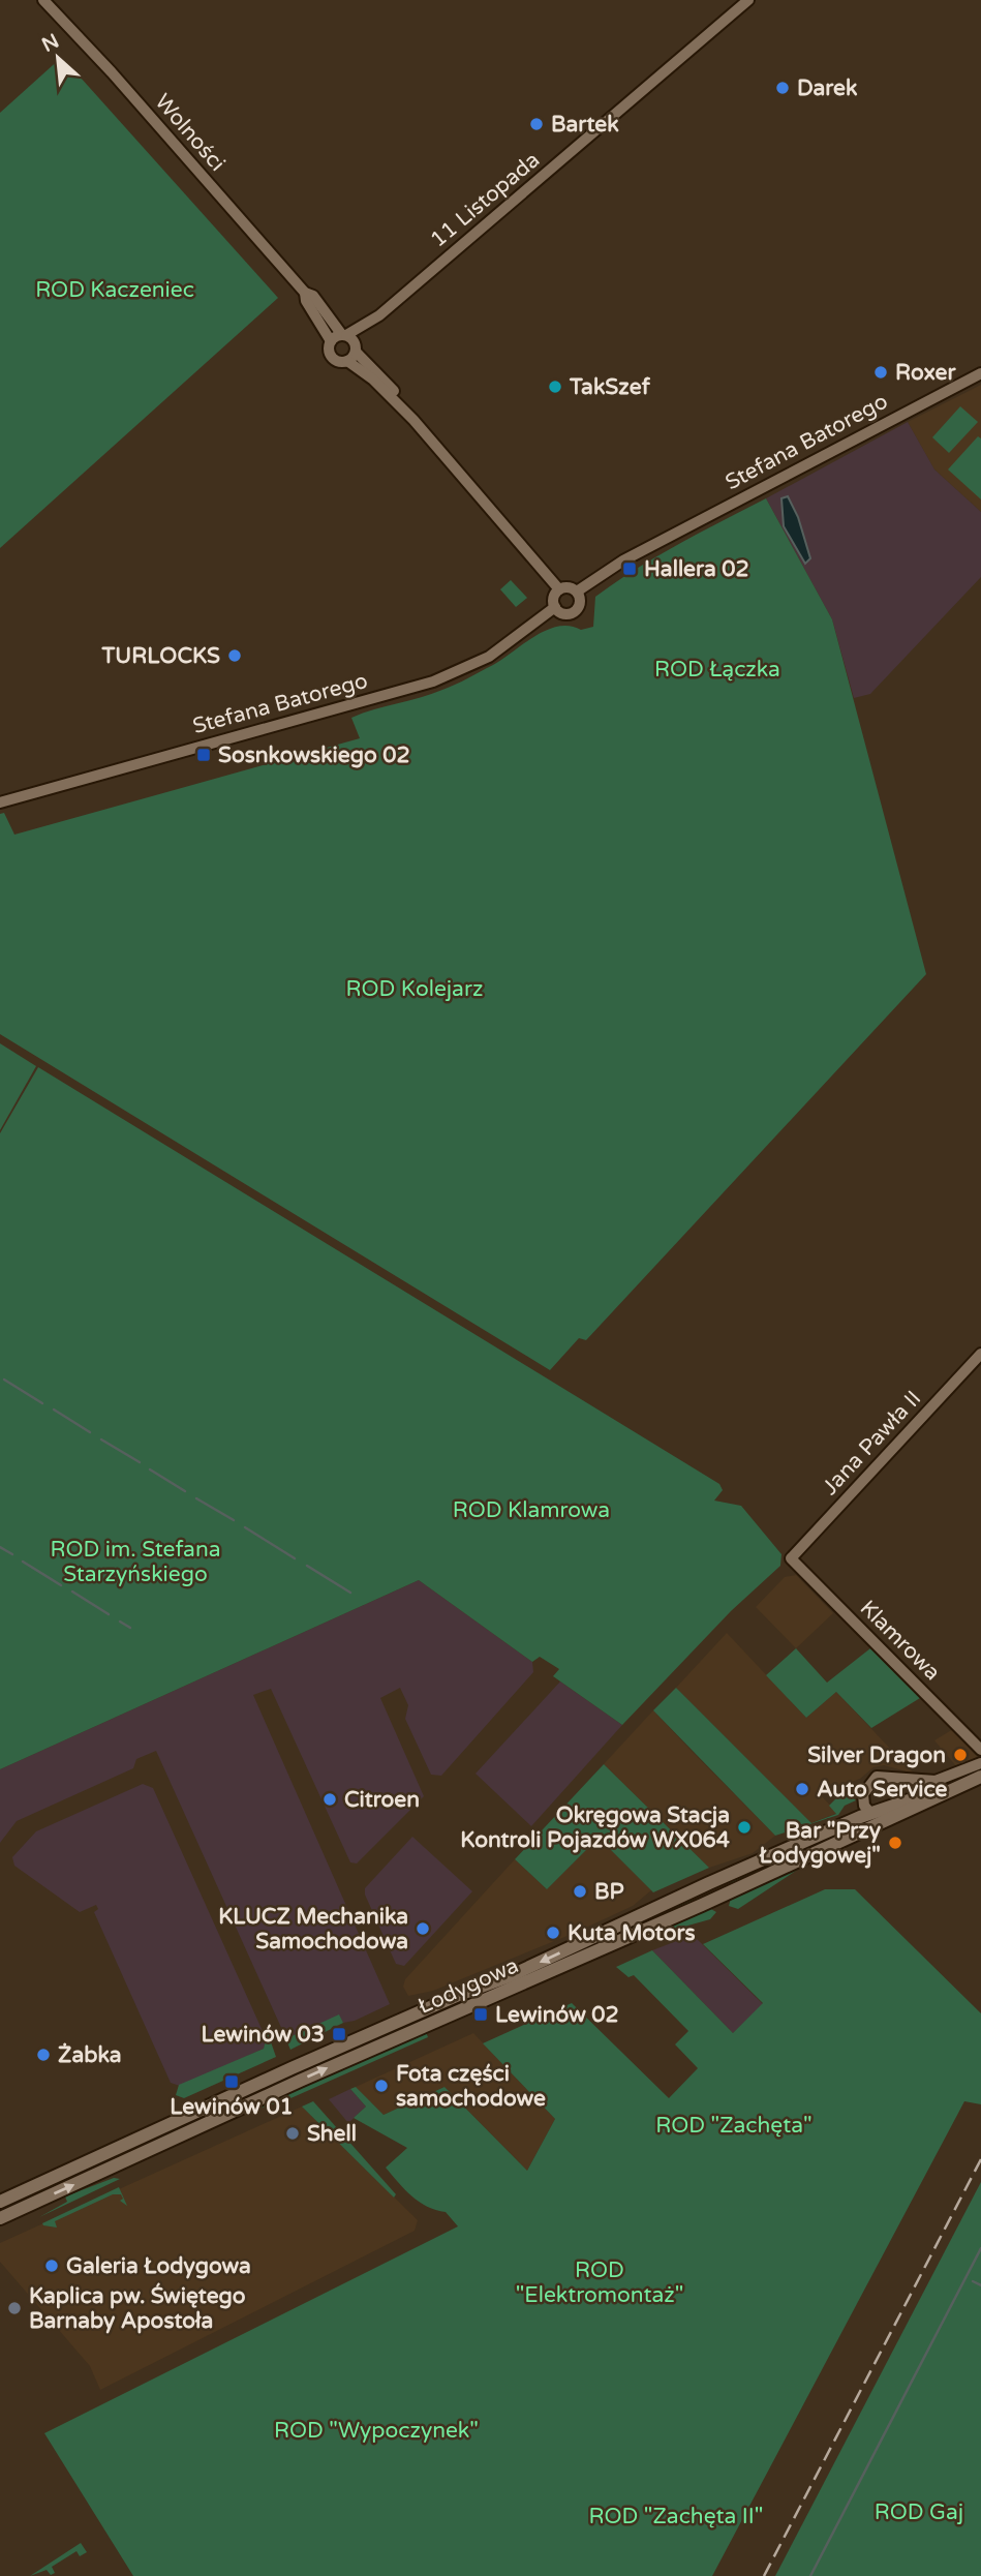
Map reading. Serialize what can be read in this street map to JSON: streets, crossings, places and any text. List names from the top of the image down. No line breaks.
{"streets":{"main road":["Łodygowa"],"street":["Wolności","11 Listopada","Stefana Batorego","Jana Pawła II","Klamrowa"]},"crossings":[["Wolności","11 Listopada"],["Jana Pawła II","Klamrowa"]],"parks":["ROD Kaczeniec","ROD Łączka","ROD Kolejarz","ROD Klamrowa","ROD im. Stefana Starzyńskiego","ROD \"Zachęta\"","ROD \"Elektromontaż\"","ROD \"Wypoczynek\"","ROD Gaj","ROD \"Zachęta II\""],"places":{"other":["Darek","Bartek","Roxer","TakSzef","TURLOCKS","Silver Dragon","Auto Service","Citroen","Okręgowa Stacja Kontroli Pojazdów WX064","Bar \"Przy Łodygowej\"","BP","KLUCZ Mechanika Samochodowa","Kuta Motors","Żabka","Fota części samochodowe","Shell","Galeria Łodygowa","Kaplica pw. Świętego Barnaby Apostoła"],"transit":["Hallera 02","Sosnkowskiego 02","Lewinów 02","Lewinów 03","Lewinów 01"]},"north":"top left"}
